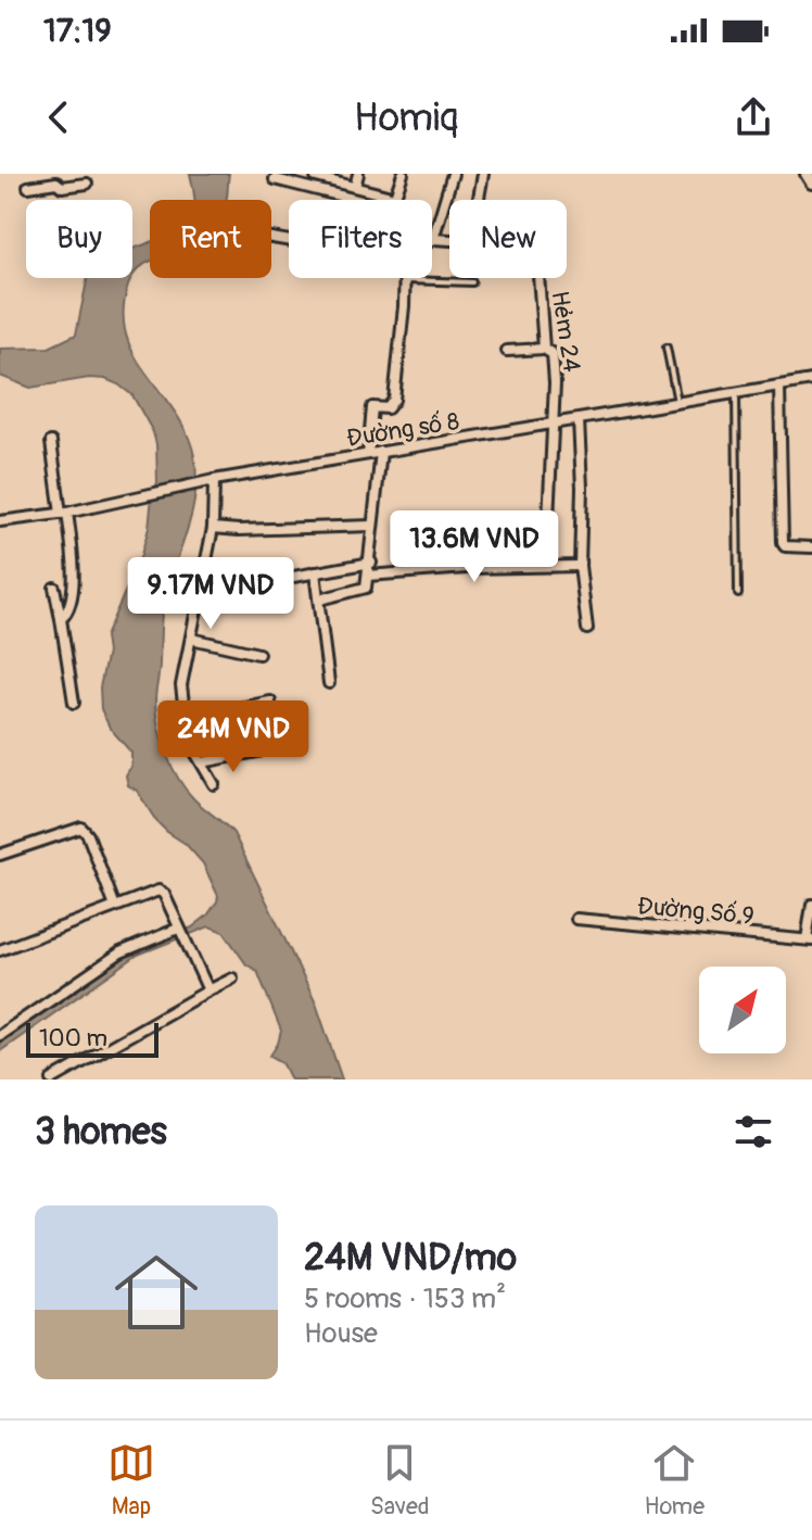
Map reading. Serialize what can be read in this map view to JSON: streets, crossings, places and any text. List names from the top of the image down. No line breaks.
{"streets":{"street":["Hẻm 24","Đường số 8","Đường Số 9"]},"crossings":[["Hẻm 24","Đường số 8"]],"scale_bar":"100 m","north":"top right","page":{"status":"17:19","header":"Homiq","chip":["Buy","Rent","Filters","New"],"price":["13.6M VND","9.17M VND","24M VND"],"scale":"100 m","heading":"3 homes","list":[{"name":"24M VND/mo","note":"5 rooms · 153 m² · House"}],"tabs":["Map","Saved","Home"]}}
